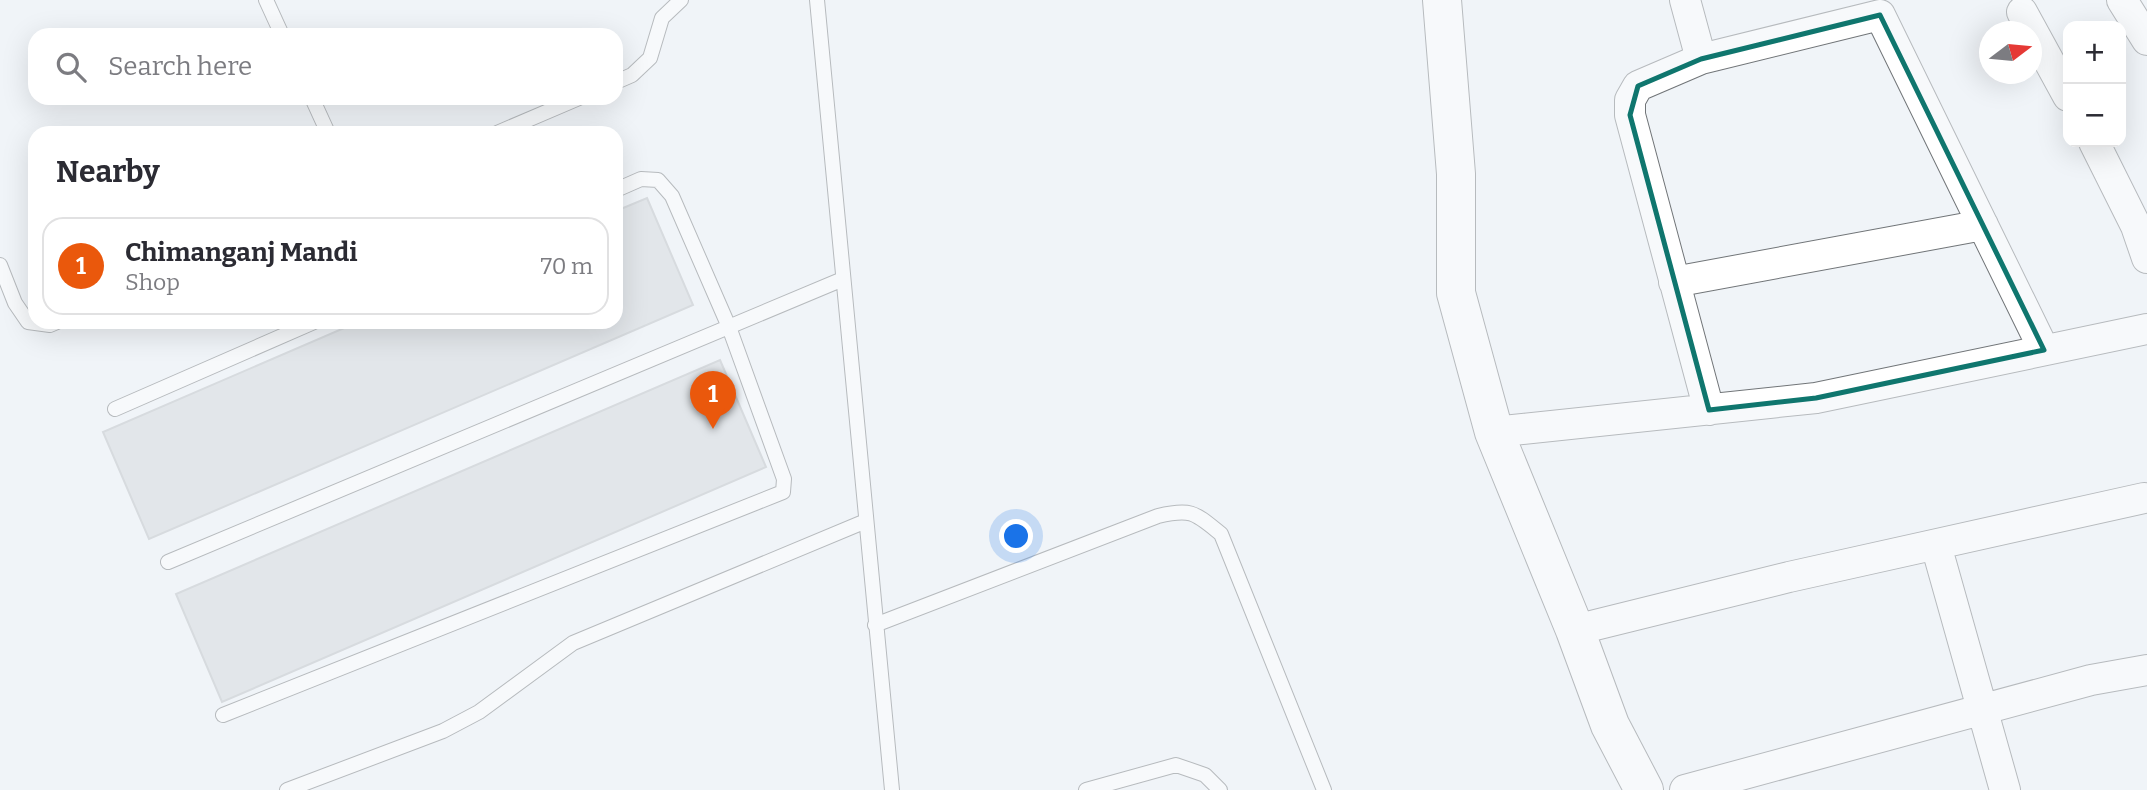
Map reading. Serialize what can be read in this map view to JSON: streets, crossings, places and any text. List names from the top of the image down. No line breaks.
{"north":"right","page":{"map_buttons":["+","−"],"search":"Search here","heading":"Nearby","list":[{"mark":"1","name":"Chimanganj Mandi","note":"Shop","value":"70 m"}],"pins":"1"}}
